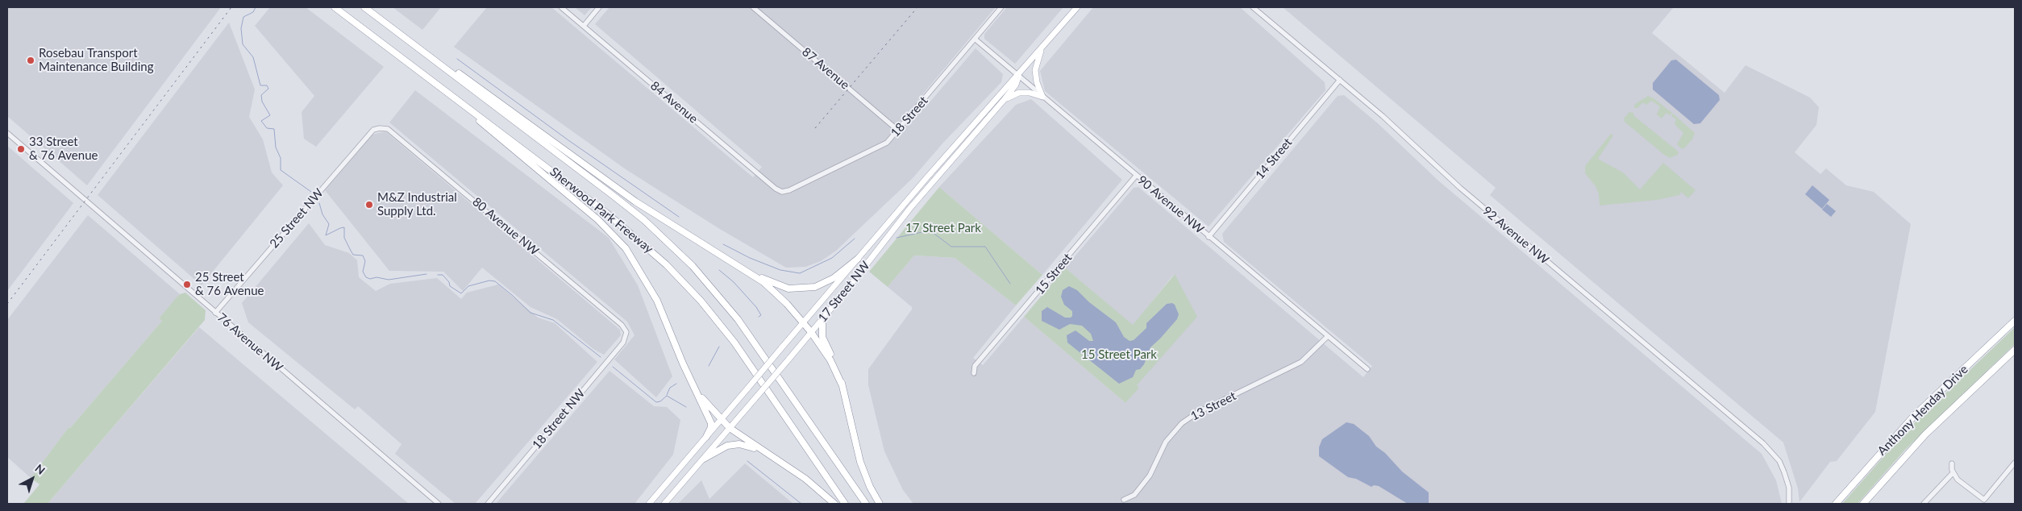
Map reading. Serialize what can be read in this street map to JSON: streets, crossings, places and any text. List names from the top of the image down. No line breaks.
{"streets":{"highway":["Sherwood Park Freeway","Anthony Henday Drive"],"main road":["17 Street NW"],"street":["87 Avenue","84 Avenue","18 Street","14 Street","90 Avenue NW","25 Street NW","80 Avenue NW","92 Avenue NW","15 Street","76 Avenue NW","13 Street","18 Street NW"]},"crossings":[["87 Avenue","18 Street"],["84 Avenue","18 Street"],["18 Street","90 Avenue NW"],["14 Street","90 Avenue NW"],["14 Street","92 Avenue NW"],["90 Avenue NW","15 Street"],["90 Avenue NW","17 Street NW"],["90 Avenue NW","13 Street"],["25 Street NW","80 Avenue NW"],["25 Street NW","76 Avenue NW"],["80 Avenue NW","18 Street NW"]],"parks":["17 Street Park","15 Street Park"],"places":["Rosebau Transport Maintenance Building","33 Street & 76 Avenue","M&Z Industrial Supply Ltd.","25 Street & 76 Avenue"],"north":"top right"}
